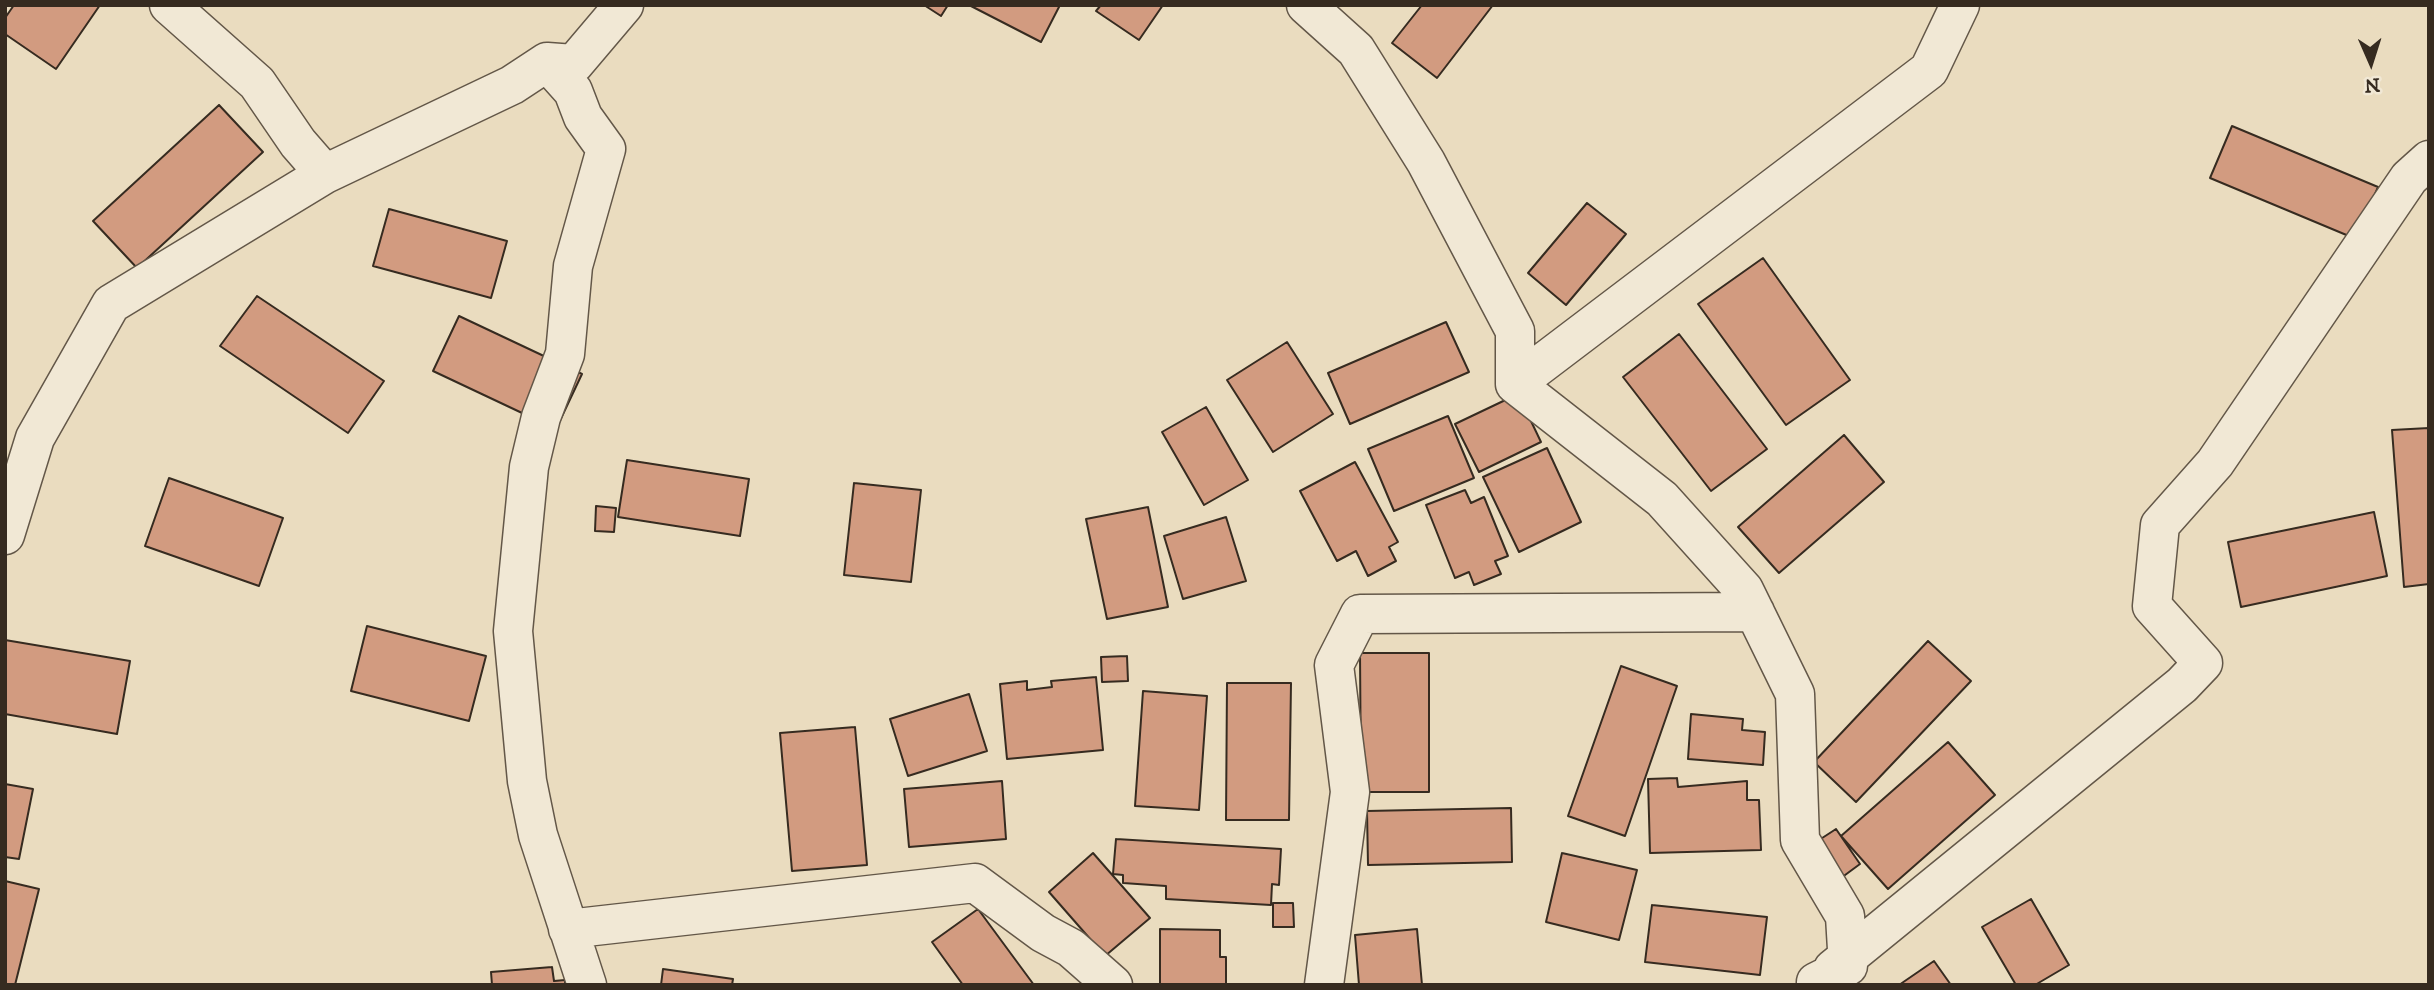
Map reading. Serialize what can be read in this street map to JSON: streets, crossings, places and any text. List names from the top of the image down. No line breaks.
{"north":"bottom"}
